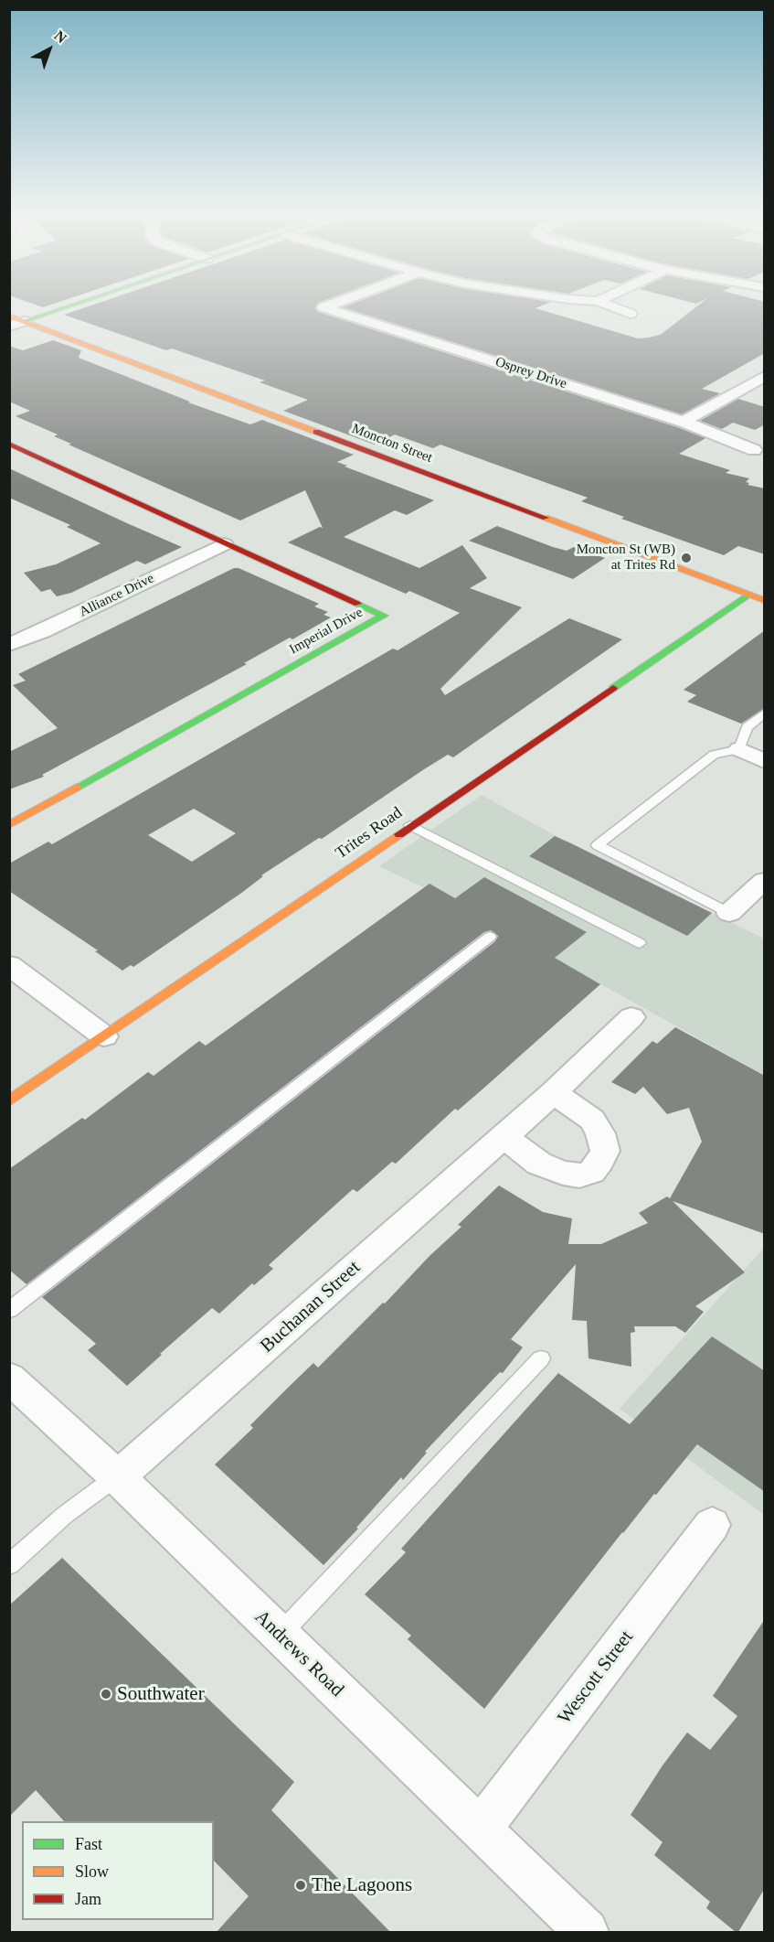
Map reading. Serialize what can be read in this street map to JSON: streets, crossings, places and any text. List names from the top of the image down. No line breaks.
{"streets":{"street":["Osprey Drive","Moncton Street","Alliance Drive","Imperial Drive","Trites Road","Buchanan Street","Andrews Road","Wescott Street"]},"crossings":[["Moncton Street","Trites Road"],["Alliance Drive","Imperial Drive"],["Buchanan Street","Andrews Road"],["Andrews Road","Wescott Street"]],"places":["Moncton St (WB) at Trites Rd","Southwater","The Lagoons"],"legend":["Fast","Slow","Jam"],"north":"top right"}
